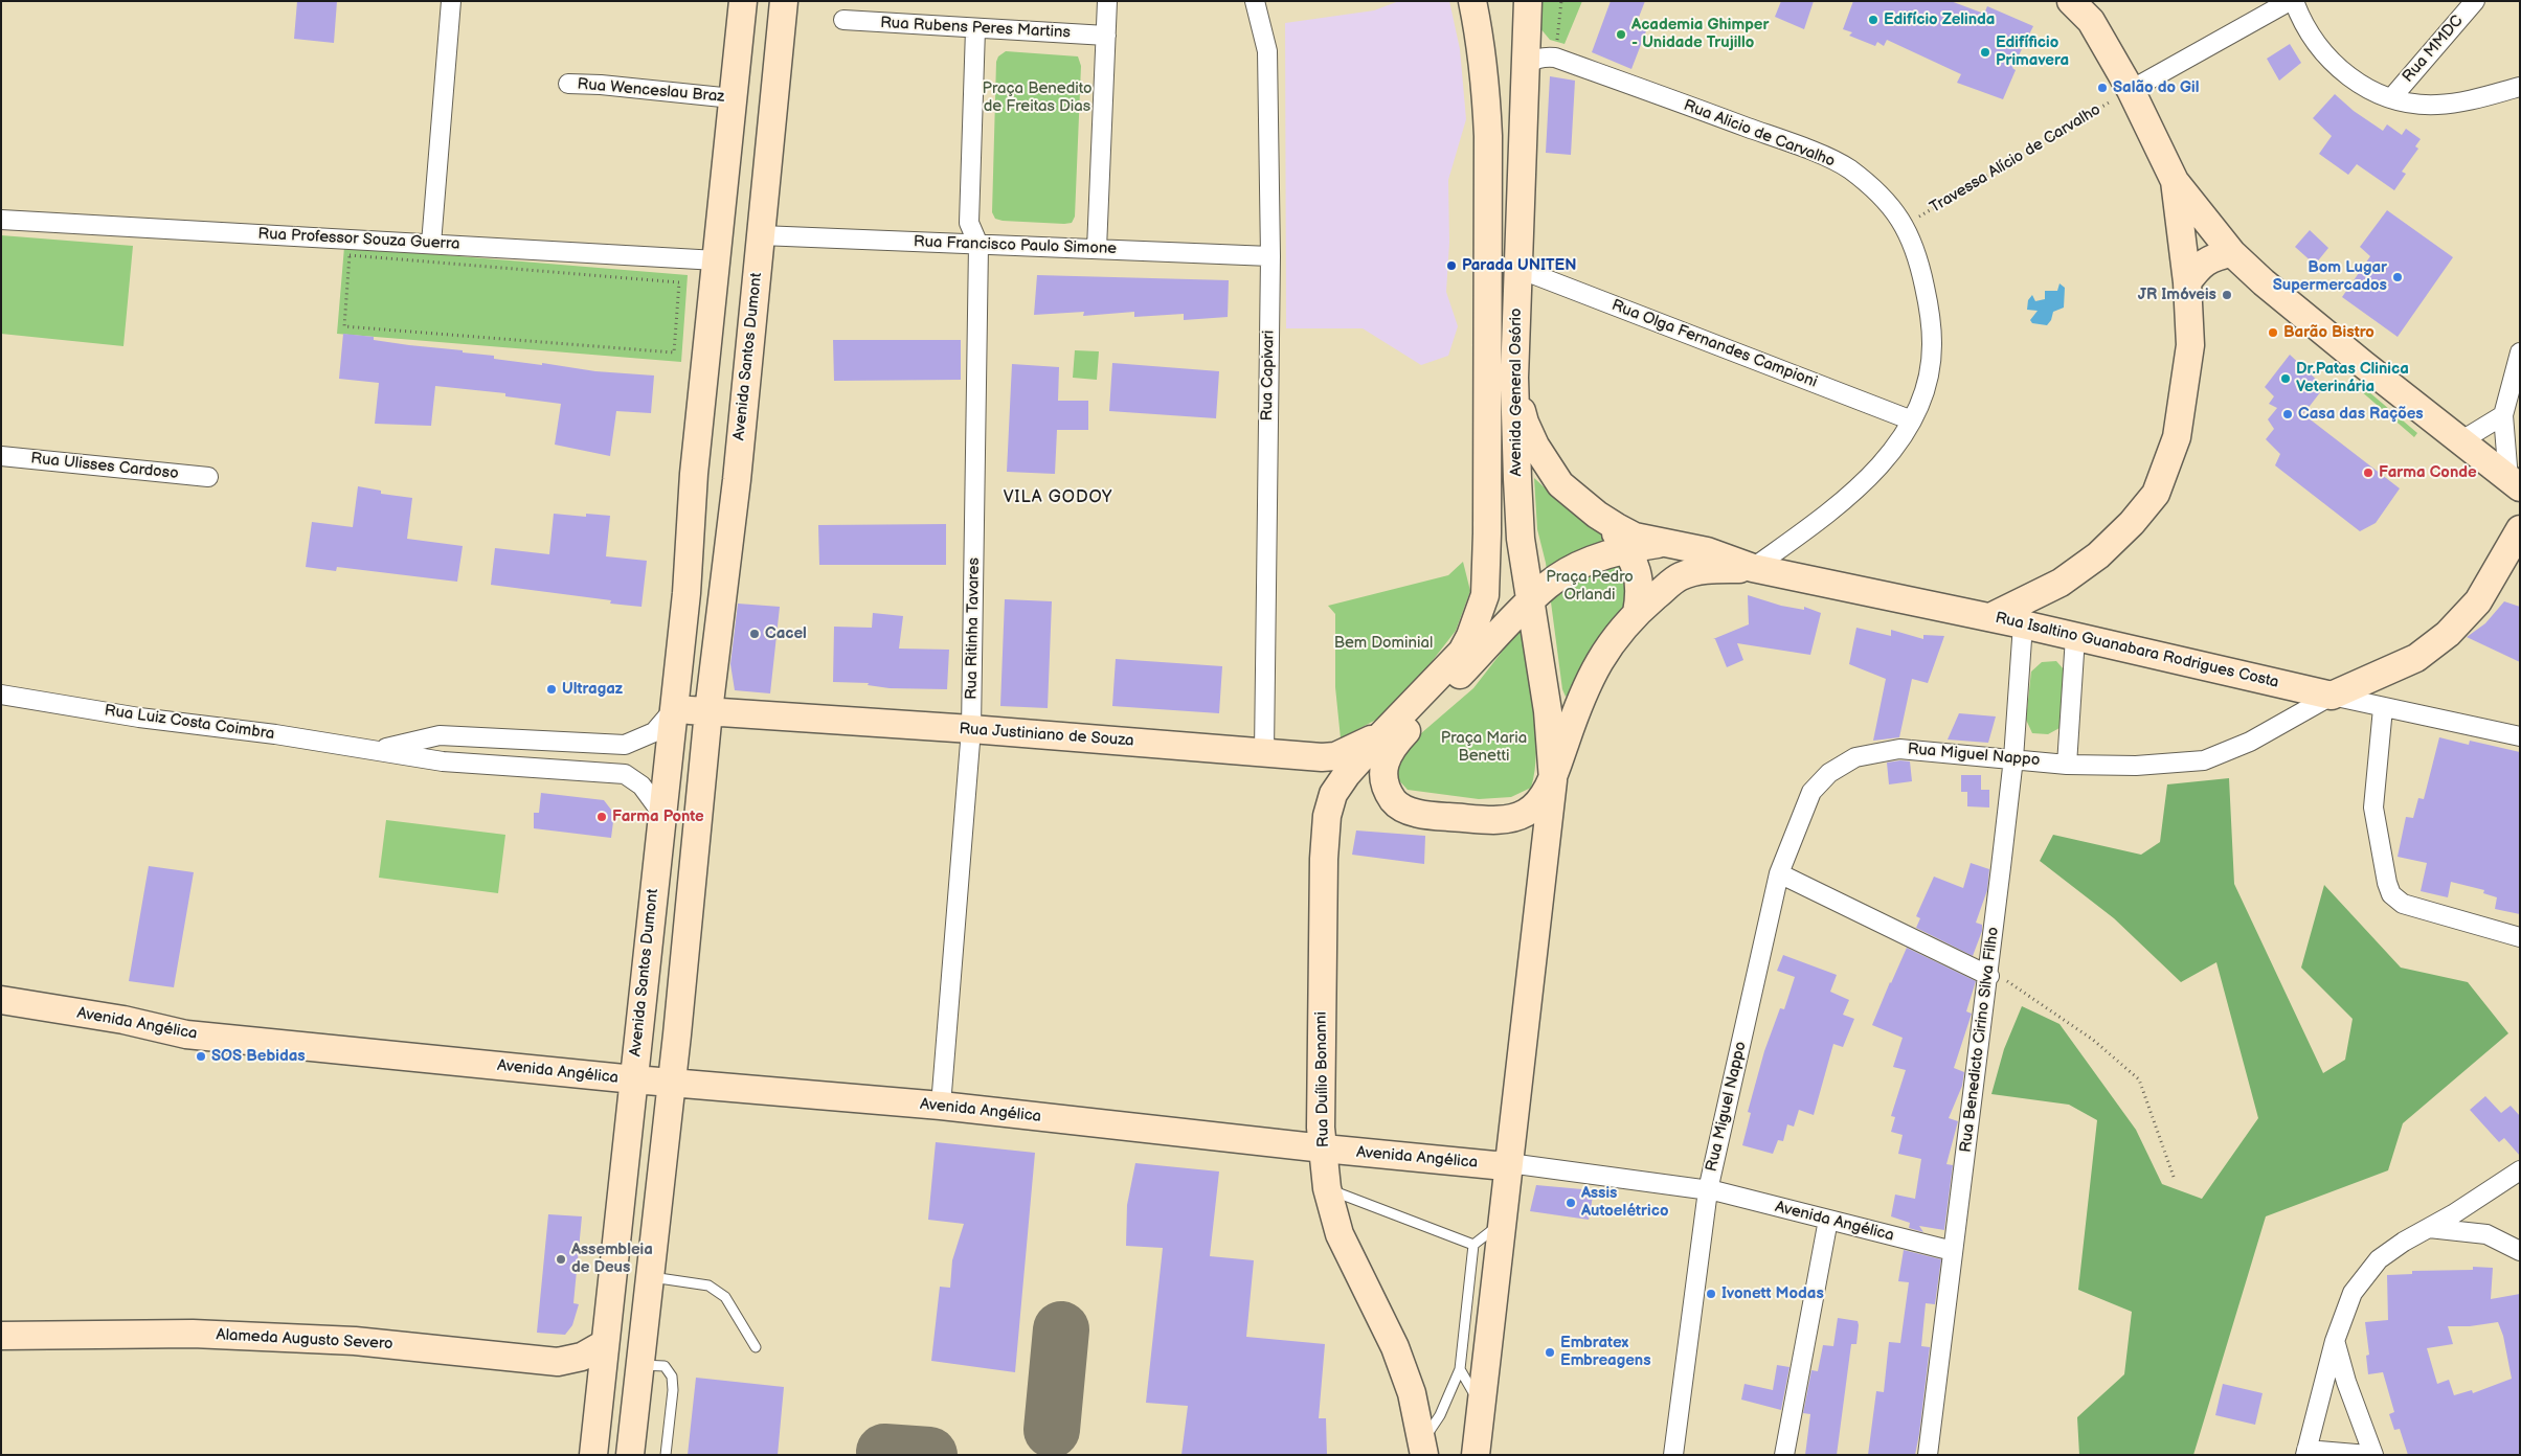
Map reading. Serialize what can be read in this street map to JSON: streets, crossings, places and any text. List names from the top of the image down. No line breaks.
{"streets":{"main road":["Avenida Santos Dumont","Avenida General Osório","Rua Isaltino Guanabara Rodrigues Costa","Rua Justiniano de Souza","Rua Miguel Nappo","Avenida Angélica","Rua Duílio Bonanni","Alameda Augusto Severo"],"street":["Rua Rubens Peres Martins","Rua MMDC","Rua Wenceslau Braz","Rua Alicio de Carvalho","Rua Professor Souza Guerra","Rua Francisco Paulo Simone","Rua Olga Fernandes Campioni","Rua Capivari","Rua Ulisses Cardoso","Rua Ritinha Tavares","Rua Luiz Costa Coimbra","Rua Benedicto Cirino Silva Filho"],"path":["Travessa Alício de Carvalho"]},"crossings":[["Rua Wenceslau Braz","Avenida Santos Dumont"],["Rua Alicio de Carvalho","Travessa Alício de Carvalho"],["Rua Alicio de Carvalho","Rua Olga Fernandes Campioni"],["Rua Alicio de Carvalho","Avenida General Osório"],["Rua Alicio de Carvalho","Rua Isaltino Guanabara Rodrigues Costa"],["Rua Professor Souza Guerra","Avenida Santos Dumont"],["Rua Francisco Paulo Simone","Avenida Santos Dumont"],["Rua Francisco Paulo Simone","Rua Capivari"],["Rua Francisco Paulo Simone","Rua Ritinha Tavares"],["Rua Olga Fernandes Campioni","Avenida General Osório"],["Avenida Santos Dumont","Rua Luiz Costa Coimbra"],["Avenida Santos Dumont","Rua Justiniano de Souza"],["Avenida Santos Dumont","Avenida Angélica"],["Avenida Santos Dumont","Alameda Augusto Severo"],["Rua Capivari","Rua Justiniano de Souza"],["Avenida General Osório","Rua Isaltino Guanabara Rodrigues Costa"],["Avenida General Osório","Rua Justiniano de Souza"],["Avenida General Osório","Rua Duílio Bonanni"],["Rua Ritinha Tavares","Rua Justiniano de Souza"],["Rua Ritinha Tavares","Avenida Angélica"],["Rua Isaltino Guanabara Rodrigues Costa","Rua Miguel Nappo"],["Rua Isaltino Guanabara Rodrigues Costa","Rua Benedicto Cirino Silva Filho"],["Rua Justiniano de Souza","Rua Duílio Bonanni"],["Rua Miguel Nappo","Avenida Angélica"],["Rua Miguel Nappo","Rua Benedicto Cirino Silva Filho"],["Avenida Angélica","Rua Benedicto Cirino Silva Filho"],["Avenida Angélica","Rua Duílio Bonanni"]],"districts":["VILA GODOY"],"parks":["Praça Benedito de Freitas Dias","Praça Pedro Orlandi","Bem Dominial","Praça Maria Benetti"],"places":["Edifício Zelinda","Academia Ghimper - Unidade Trujillo","Edifíficio Primavera","Salão do Gil","Parada UNITEN","Bom Lugar Supermercados","JR Imóveis","Barão Bistro","Dr.Patas Clinica Veterinária","Casa das Rações","Farma Conde","Cacel","Ultragaz","Farma Ponte","SOS Bebidas","Assis Autoelétrico","Assembleia de Deus","Ivonett Modas","Embratex Embreagens"]}
